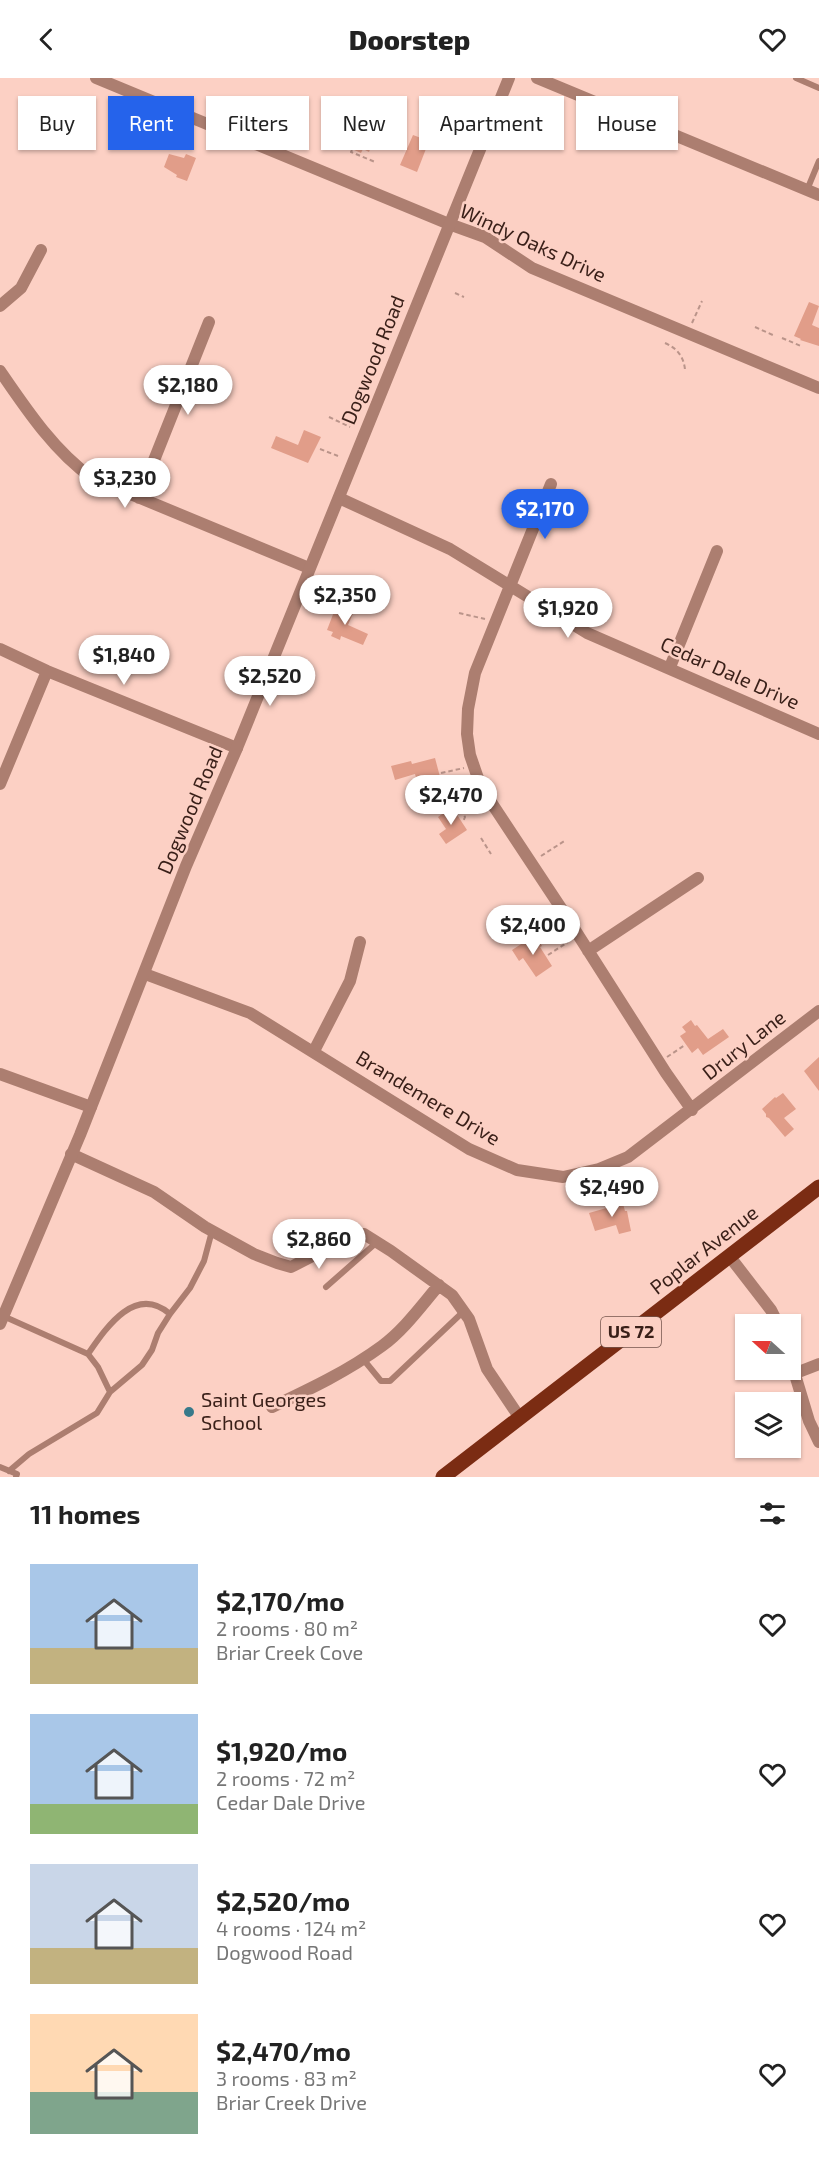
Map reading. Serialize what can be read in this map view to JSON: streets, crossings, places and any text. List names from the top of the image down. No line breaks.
{"streets":{"main road":["Poplar Avenue","US 72"],"street":["Windy Oaks Drive","Dogwood Road","Cedar Dale Drive","Drury Lane","Brandemere Drive"]},"crossings":[["Windy Oaks Drive","Dogwood Road"],["Dogwood Road","Cedar Dale Drive"],["Dogwood Road","Brandemere Drive"],["Drury Lane","Brandemere Drive"]],"places":["Saint Georges School"],"north":"left","page":{"header":"Doorstep","chip":["Buy","Rent","Filters","New","Apartment","House"],"price":["$2,180","$3,230","$2,170","$2,350","$1,920","$1,840","$2,520","$2,470","$2,400","$2,490","$2,860"],"heading":"11 homes","list":[{"name":"$2,170/mo","note":"2 rooms · 80 m² · Briar Creek Cove"},{"name":"$1,920/mo","note":"2 rooms · 72 m² · Cedar Dale Drive"},{"name":"$2,520/mo","note":"4 rooms · 124 m² · Dogwood Road"},{"name":"$2,470/mo","note":"3 rooms · 83 m² · Briar Creek Drive"}]}}
